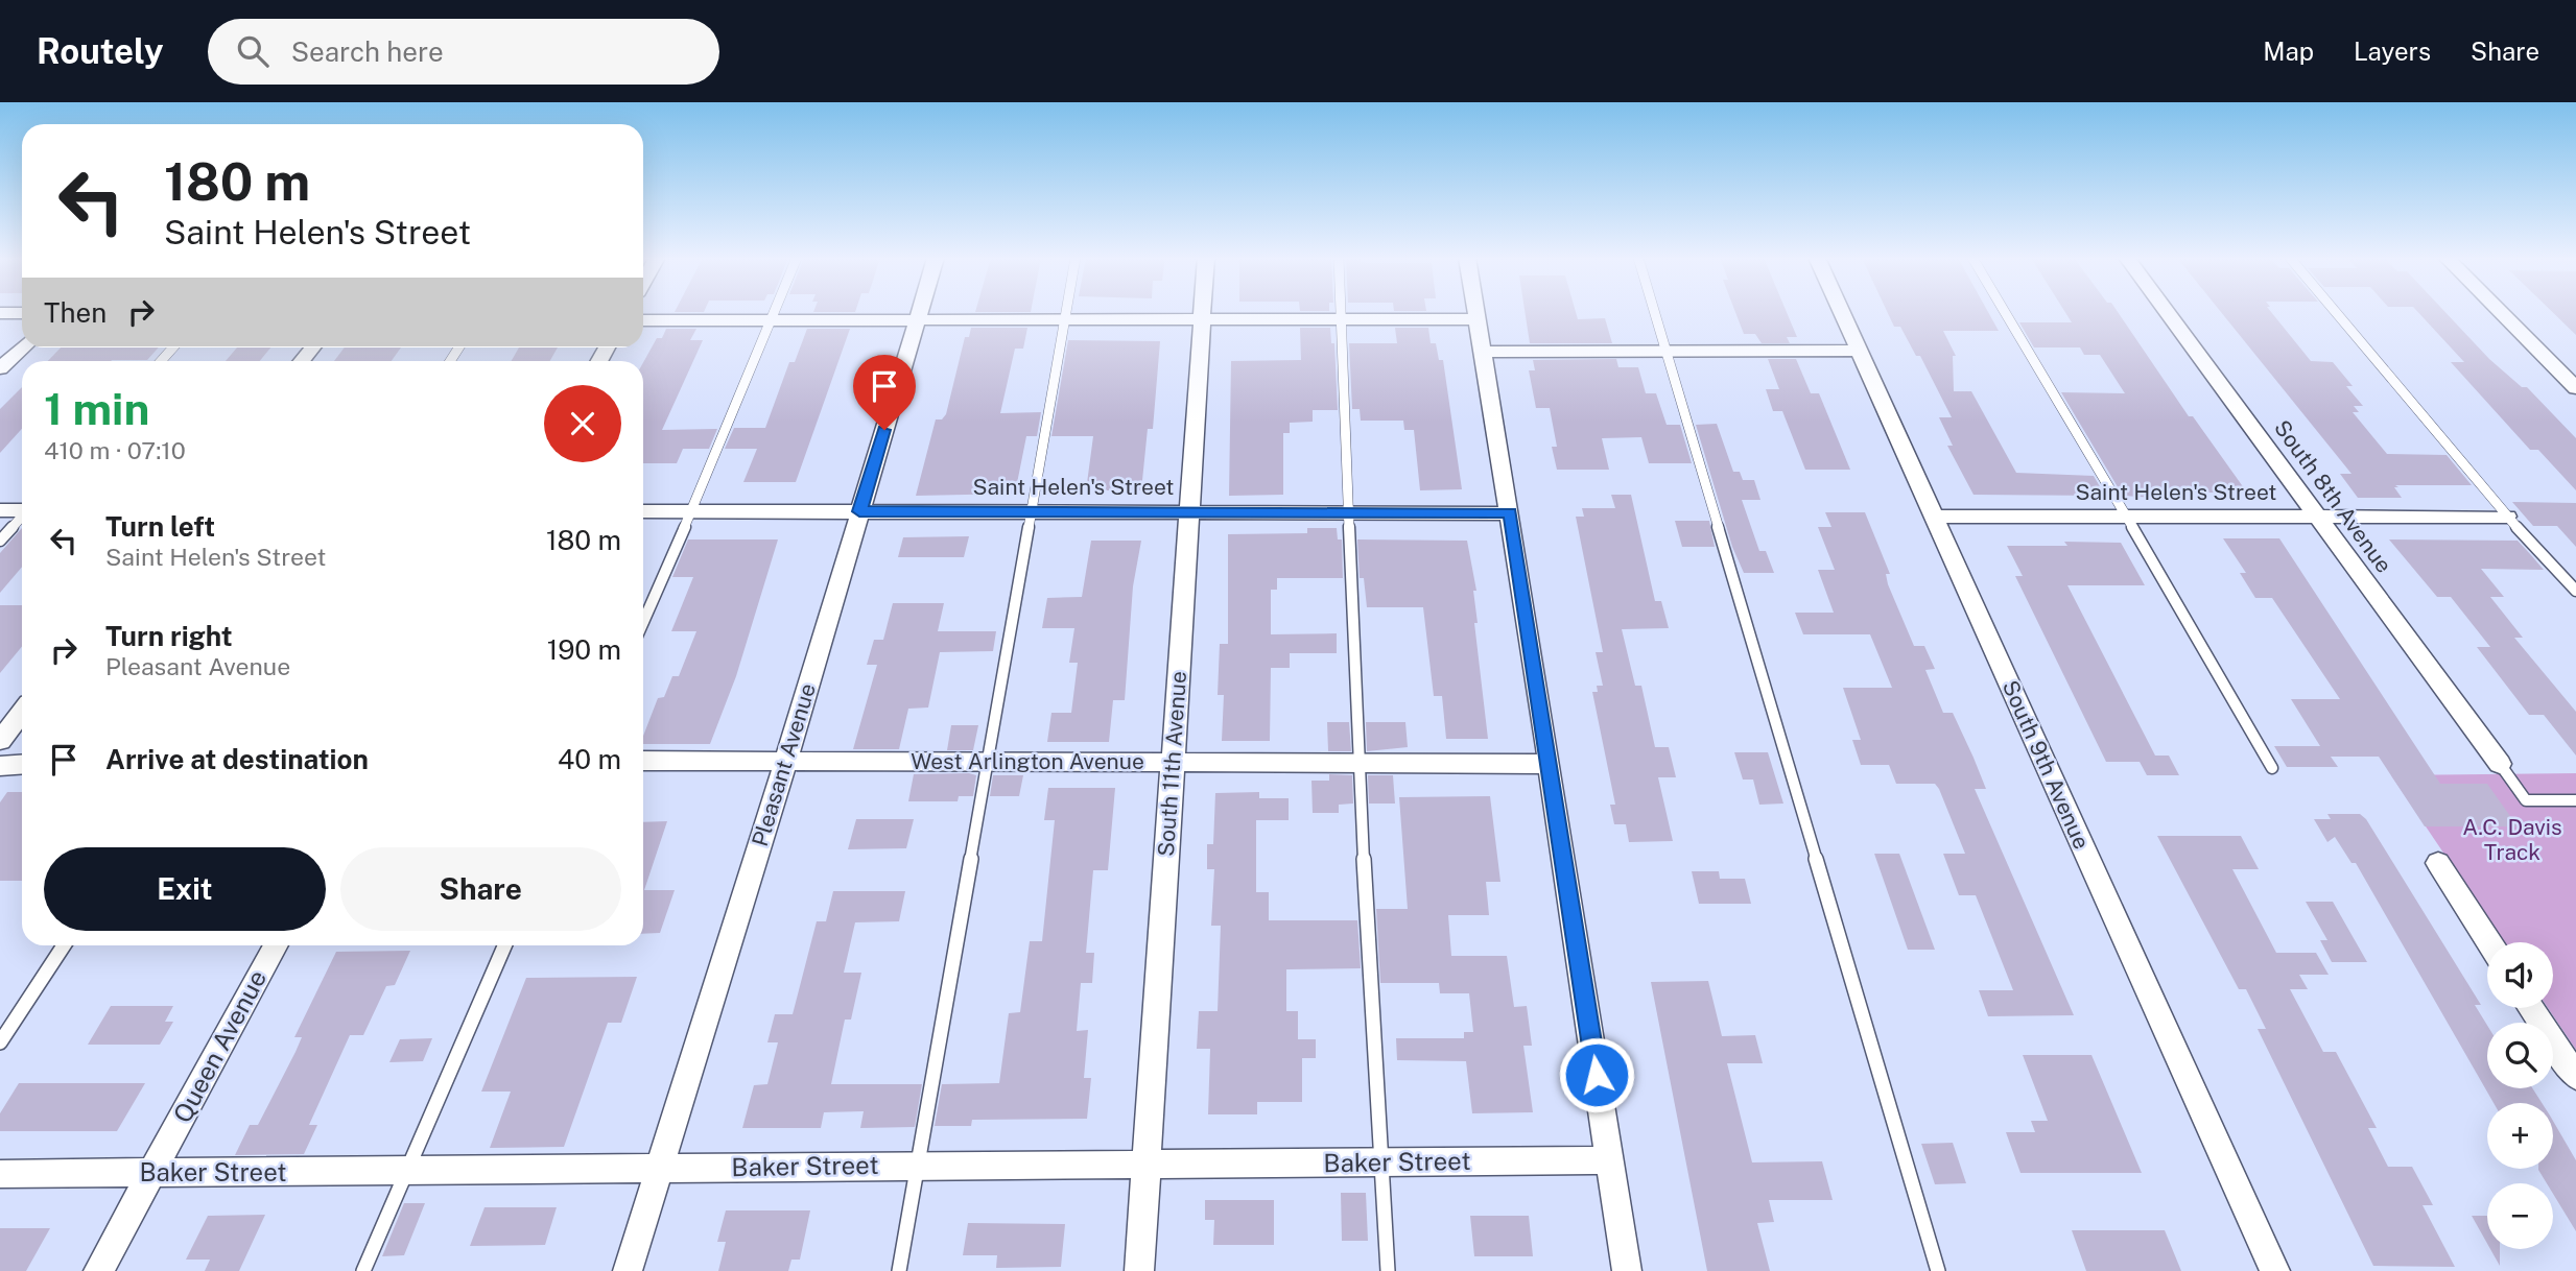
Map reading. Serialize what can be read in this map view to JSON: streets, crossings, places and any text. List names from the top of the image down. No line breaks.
{"streets":{"street":["Saint Helen's Street","South 8th Avenue","West Arlington Avenue","South 11th Avenue","Pleasant Avenue","South 9th Avenue","Queen Avenue","Baker Street"]},"crossings":[["Saint Helen's Street","South 8th Avenue"],["Saint Helen's Street","South 11th Avenue"],["Saint Helen's Street","Pleasant Avenue"],["Saint Helen's Street","South 9th Avenue"],["West Arlington Avenue","South 11th Avenue"],["West Arlington Avenue","Pleasant Avenue"],["South 11th Avenue","Baker Street"],["Pleasant Avenue","Baker Street"],["Queen Avenue","Baker Street"]],"parks":["A.C. Davis Track"],"page":{"header":"Routely","search":"Search here","nav":["Map","Layers","Share"],"turn":["180 m","Saint Helen's Street"],"then":"Then","heading":["1 min","410 m · 07:10"],"list":[{"name":"Turn left","note":"Saint Helen's Street","value":"180 m"},{"name":"Turn right","note":"Pleasant Avenue","value":"190 m"},{"name":"Arrive at destination","value":"40 m"}],"buttons":["Exit","Share"],"map_buttons":["+","−"]}}
